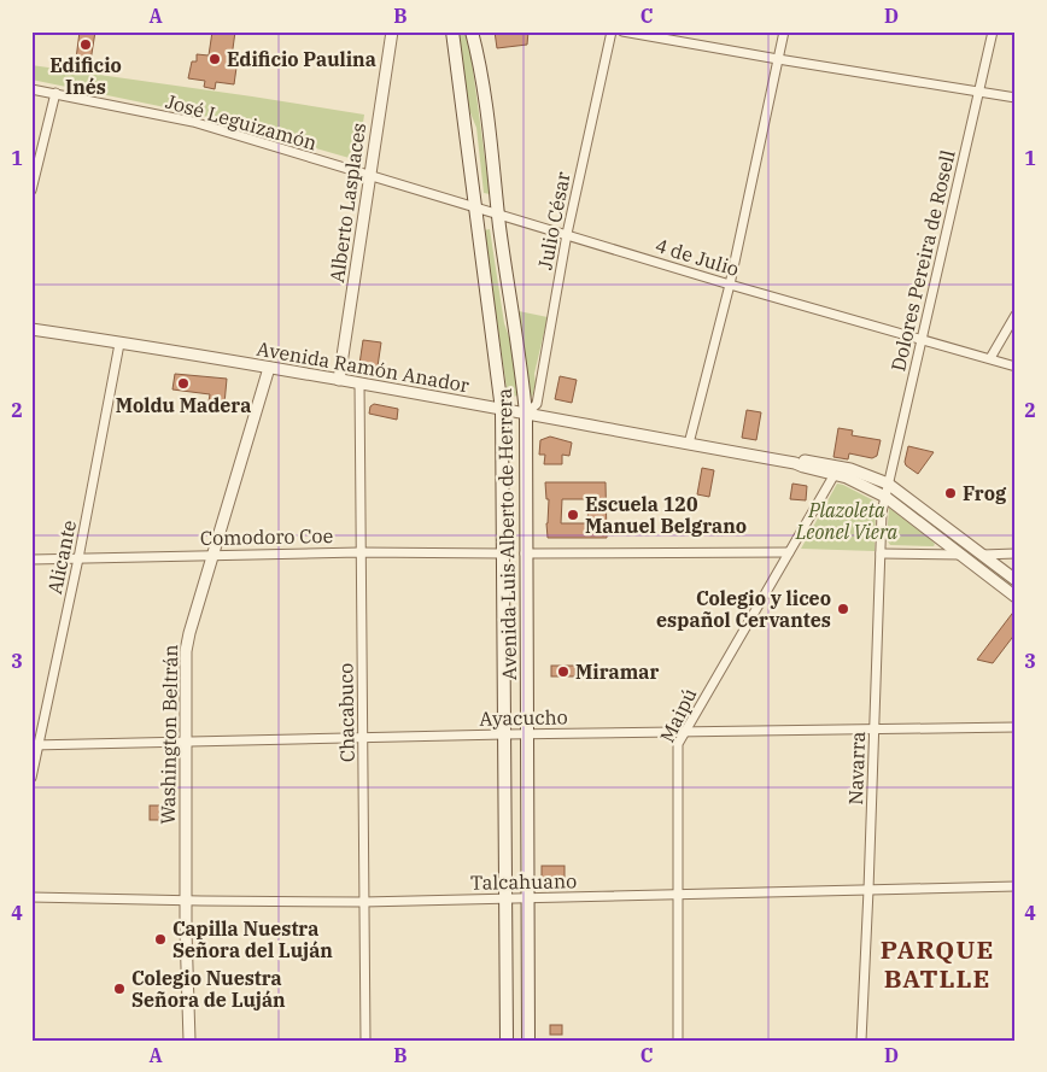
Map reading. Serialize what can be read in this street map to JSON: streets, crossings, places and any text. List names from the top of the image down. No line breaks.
{"streets":{"main road":["Avenida Luis Alberto de Herrera"],"street":["José Leguizamón","Alberto Lasplaces","Julio César","4 de Julio","Dolores Pereira de Rosell","Avenida Ramón Anador","Comodoro Coe","Alicante","Chacabuco","Maipú","Ayacucho","Washington Beltrán","Navarra","Talcahuano"]},"crossings":[["José Leguizamón","Alberto Lasplaces"],["José Leguizamón","4 de Julio"],["Alberto Lasplaces","4 de Julio"],["Alberto Lasplaces","Avenida Ramón Anador"],["Julio César","4 de Julio"],["Julio César","Avenida Ramón Anador"],["Julio César","Avenida Luis Alberto de Herrera"],["4 de Julio","Dolores Pereira de Rosell"],["4 de Julio","Avenida Luis Alberto de Herrera"],["Dolores Pereira de Rosell","Avenida Ramón Anador"],["Dolores Pereira de Rosell","Navarra"],["Avenida Ramón Anador","Avenida Luis Alberto de Herrera"],["Avenida Ramón Anador","Alicante"],["Avenida Ramón Anador","Chacabuco"],["Avenida Ramón Anador","Maipú"],["Avenida Ramón Anador","Washington Beltrán"],["Avenida Ramón Anador","Navarra"],["Avenida Luis Alberto de Herrera","Comodoro Coe"],["Avenida Luis Alberto de Herrera","Ayacucho"],["Avenida Luis Alberto de Herrera","Talcahuano"],["Comodoro Coe","Alicante"],["Comodoro Coe","Chacabuco"],["Comodoro Coe","Washington Beltrán"],["Alicante","Ayacucho"],["Chacabuco","Ayacucho"],["Chacabuco","Talcahuano"],["Maipú","Ayacucho"],["Maipú","Talcahuano"],["Ayacucho","Washington Beltrán"],["Ayacucho","Navarra"],["Washington Beltrán","Talcahuano"],["Navarra","Talcahuano"]],"districts":["PARQUE BATLLE"],"parks":["Plazoleta Leonel Viera"],"places":["Edificio Inés","Edificio Paulina","Moldu Madera","Frog","Escuela 120 Manuel Belgrano","Colegio y liceo español Cervantes","Miramar","Capilla Nuestra Señora del Luján","Colegio Nuestra Señora de Luján"],"grid":{"columns":["A","B","C","D"],"rows":["1","2","3","4"]}}
